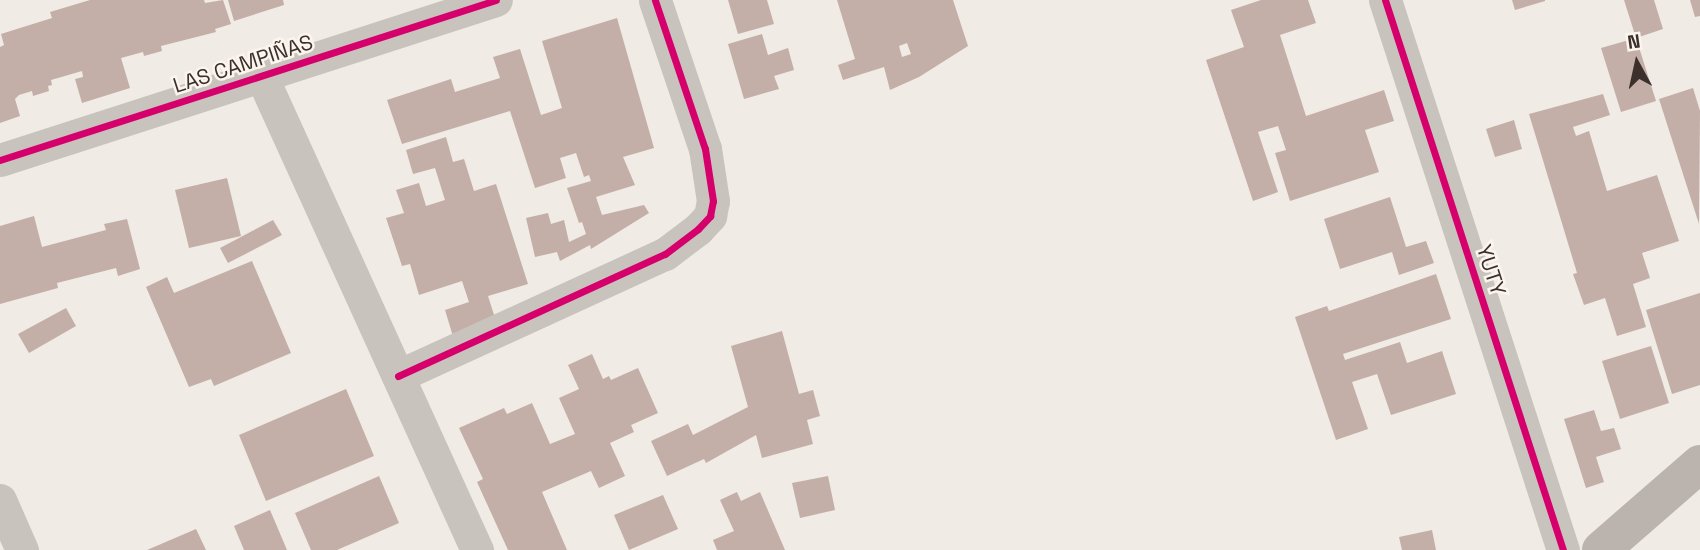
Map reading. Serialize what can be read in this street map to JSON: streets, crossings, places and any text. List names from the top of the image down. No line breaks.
{"streets":{"street":["LAS CAMPIÑAS","YUTY"]},"north":"top"}
